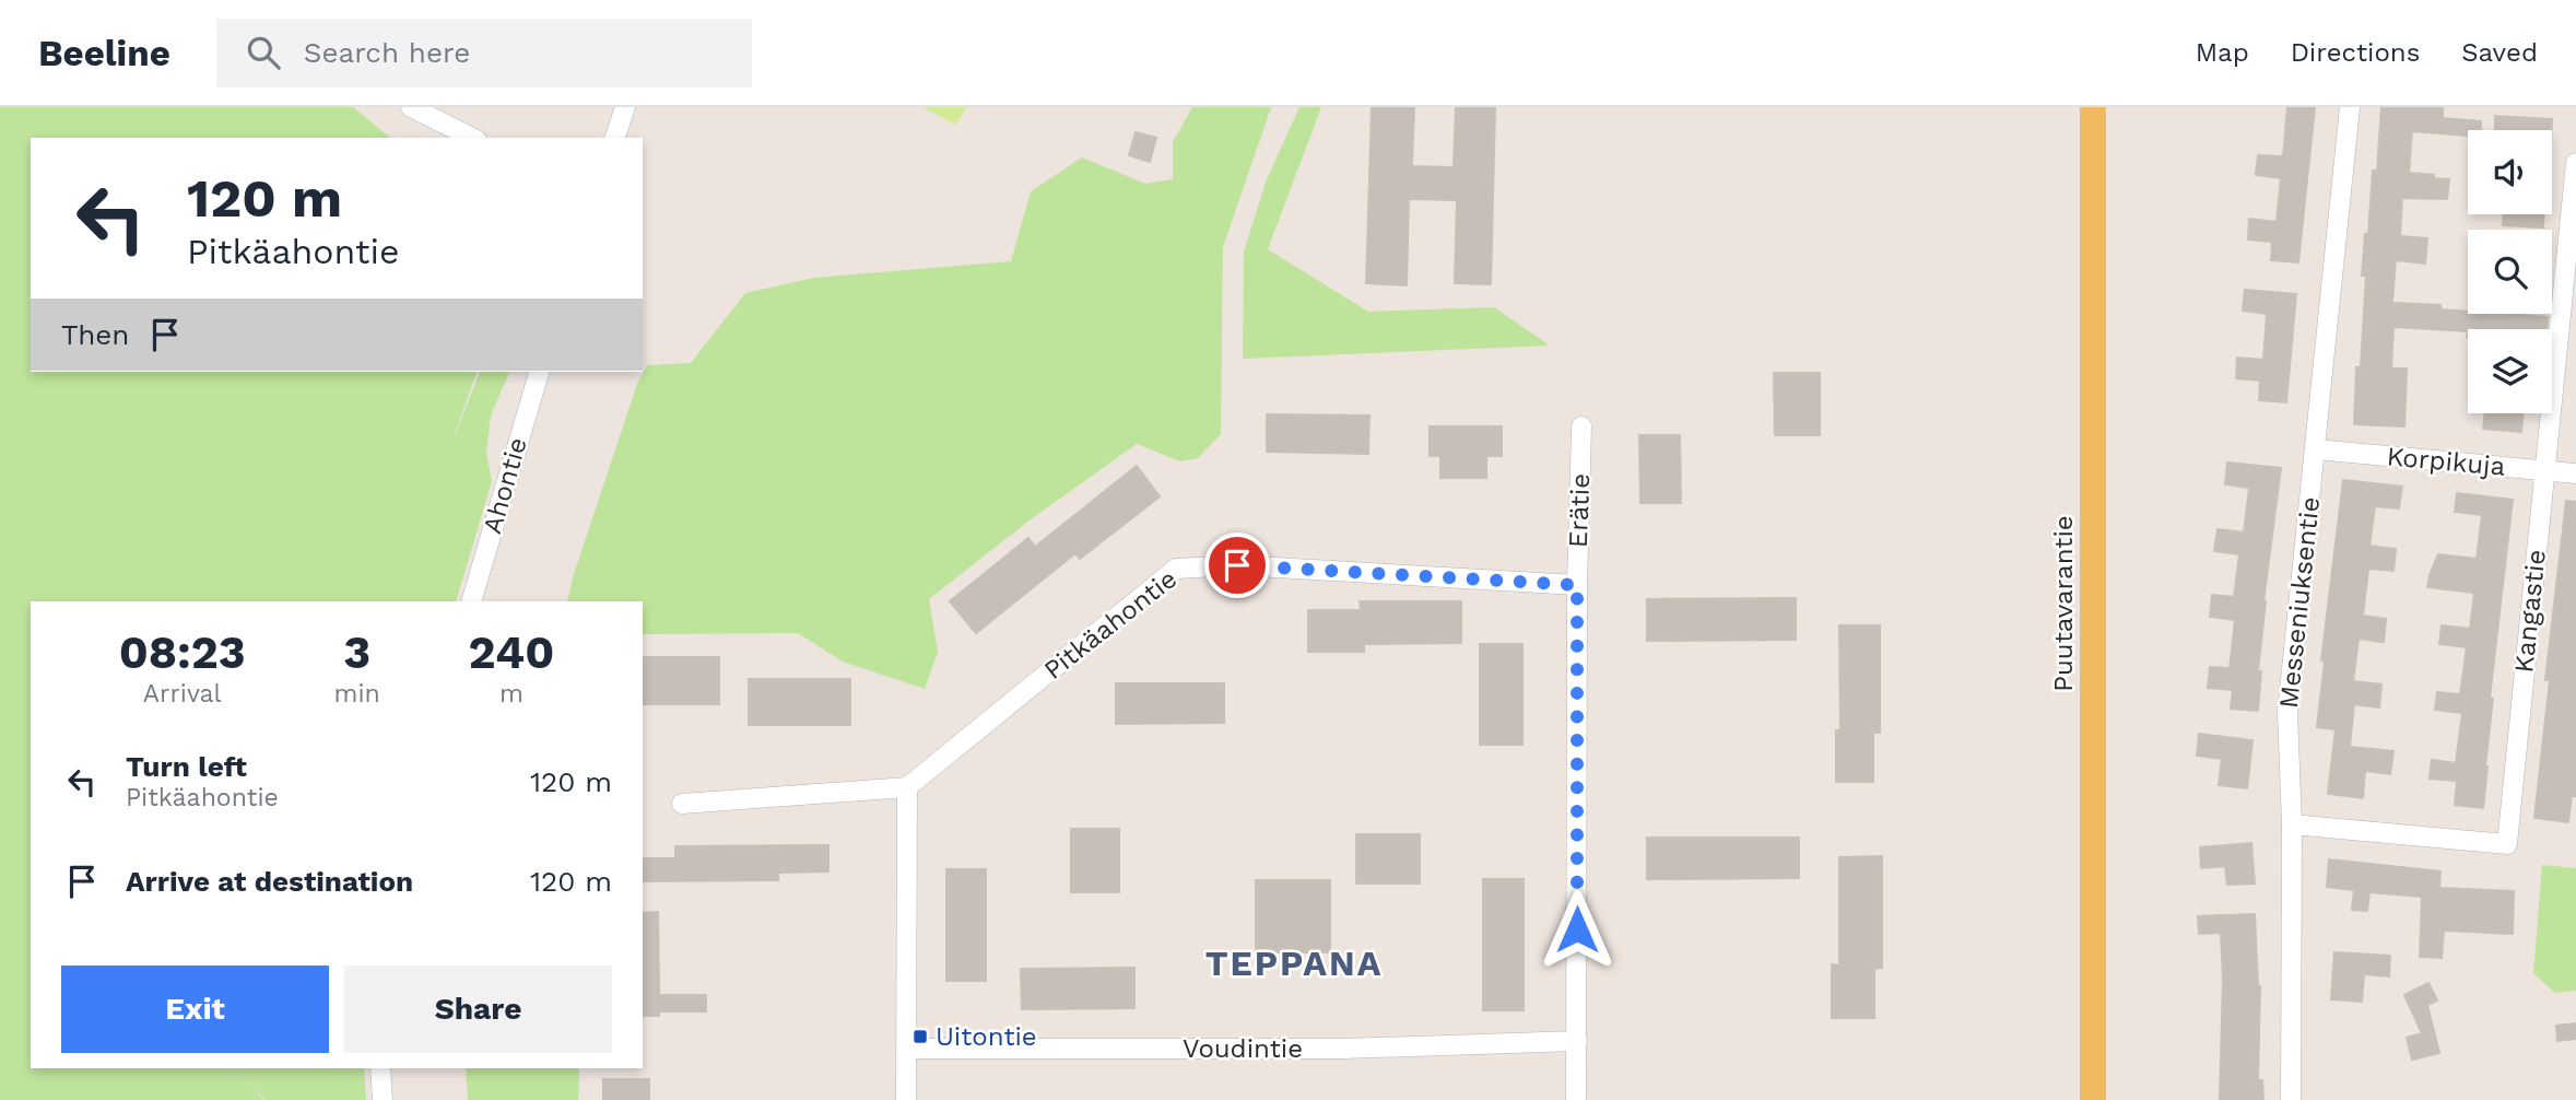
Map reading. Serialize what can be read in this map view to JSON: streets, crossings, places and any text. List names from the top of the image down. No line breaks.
{"streets":{"main road":["Puutavarantie"],"street":["Korpikuja","Ahontie","Erätie","Messeniuksentie","Kangastie","Pitkäahontie","Voudintie"]},"crossings":[["Korpikuja","Messeniuksentie"],["Korpikuja","Kangastie"],["Erätie","Pitkäahontie"],["Erätie","Voudintie"],["Messeniuksentie","Kangastie"]],"districts":["TEPPANA"],"places":{"transit":["Uitontie"]},"page":{"header":"Beeline","search":"Search here","nav":["Map","Directions","Saved"],"turn":["120 m","Pitkäahontie"],"then":"Then","eta":["08:23","Arrival","3","min","240","m"],"list":[{"name":"Turn left","note":"Pitkäahontie","value":"120 m"},{"name":"Arrive at destination","value":"120 m"}],"buttons":["Exit","Share"]}}
